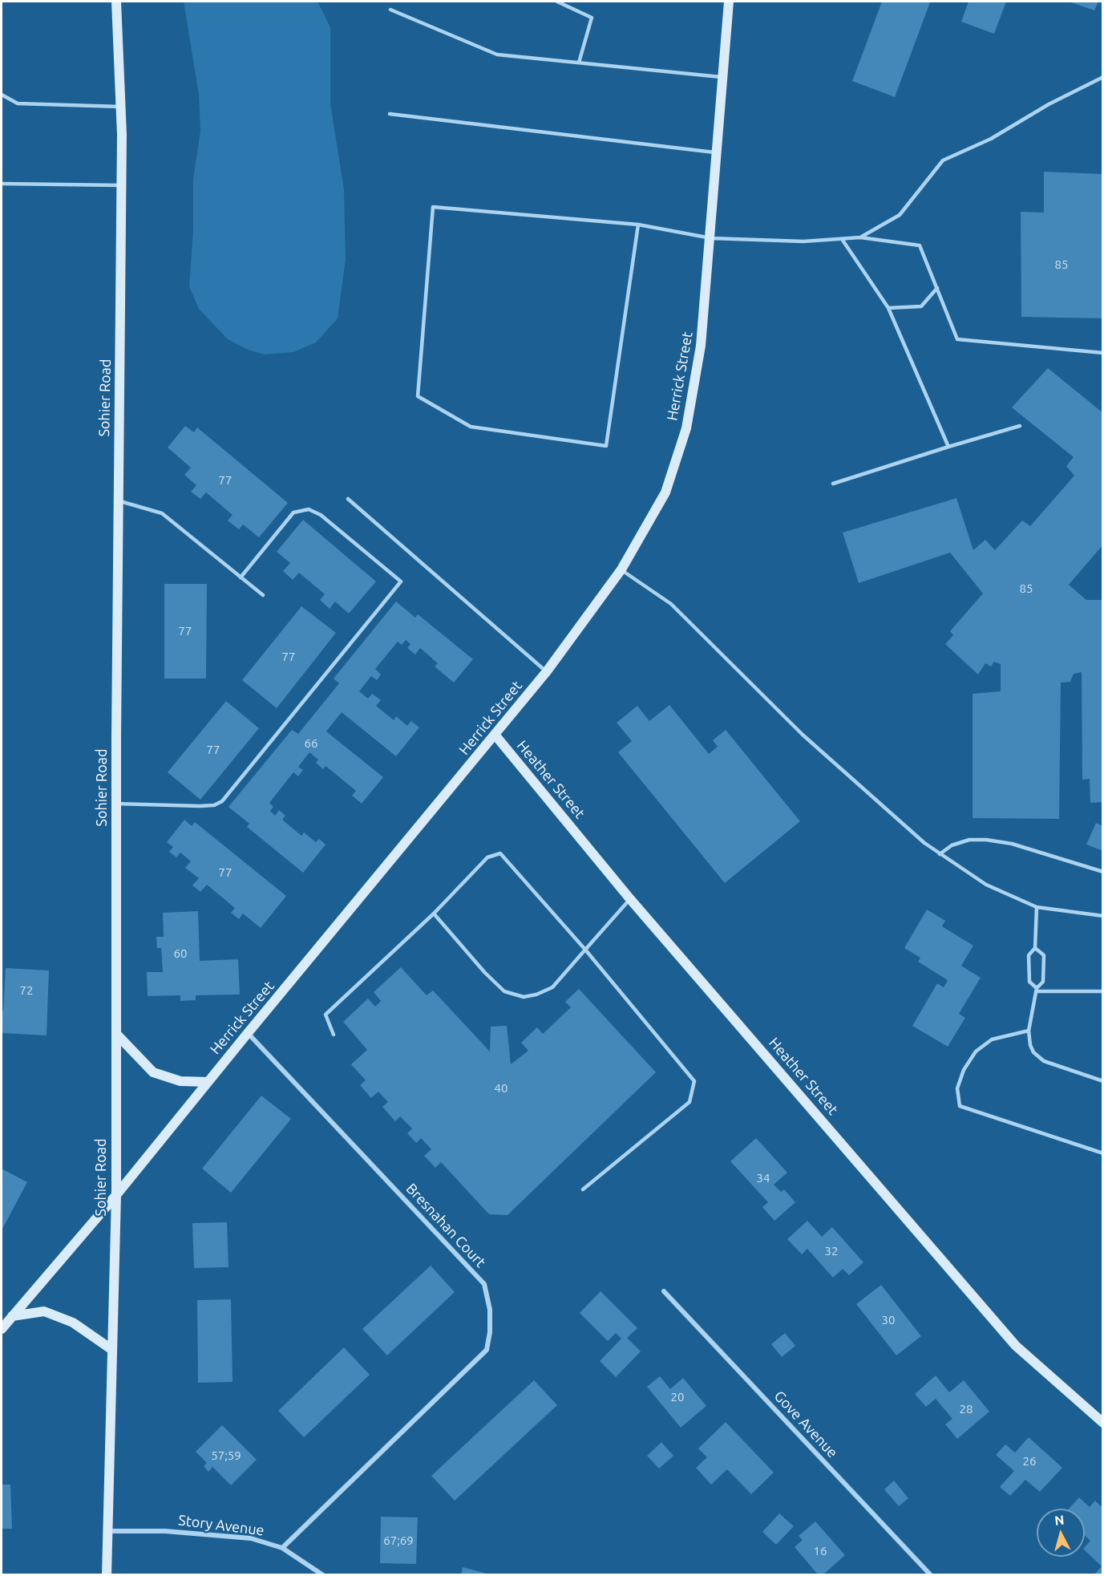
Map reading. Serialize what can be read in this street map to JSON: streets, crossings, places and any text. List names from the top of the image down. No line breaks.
{"streets":{"street":["Herrick Street","Sohier Road","Heather Street","Bresnahan Court","Gove Avenue","Story Avenue"]},"crossings":[["Herrick Street","Sohier Road"],["Herrick Street","Heather Street"],["Herrick Street","Bresnahan Court"],["Sohier Road","Story Avenue"],["Bresnahan Court","Story Avenue"]],"house_numbers":["85","77","85","77","77","66","77","77","60","72","40","34","32","30","20","28","57;59","26","67;69","16"],"north":"top"}
